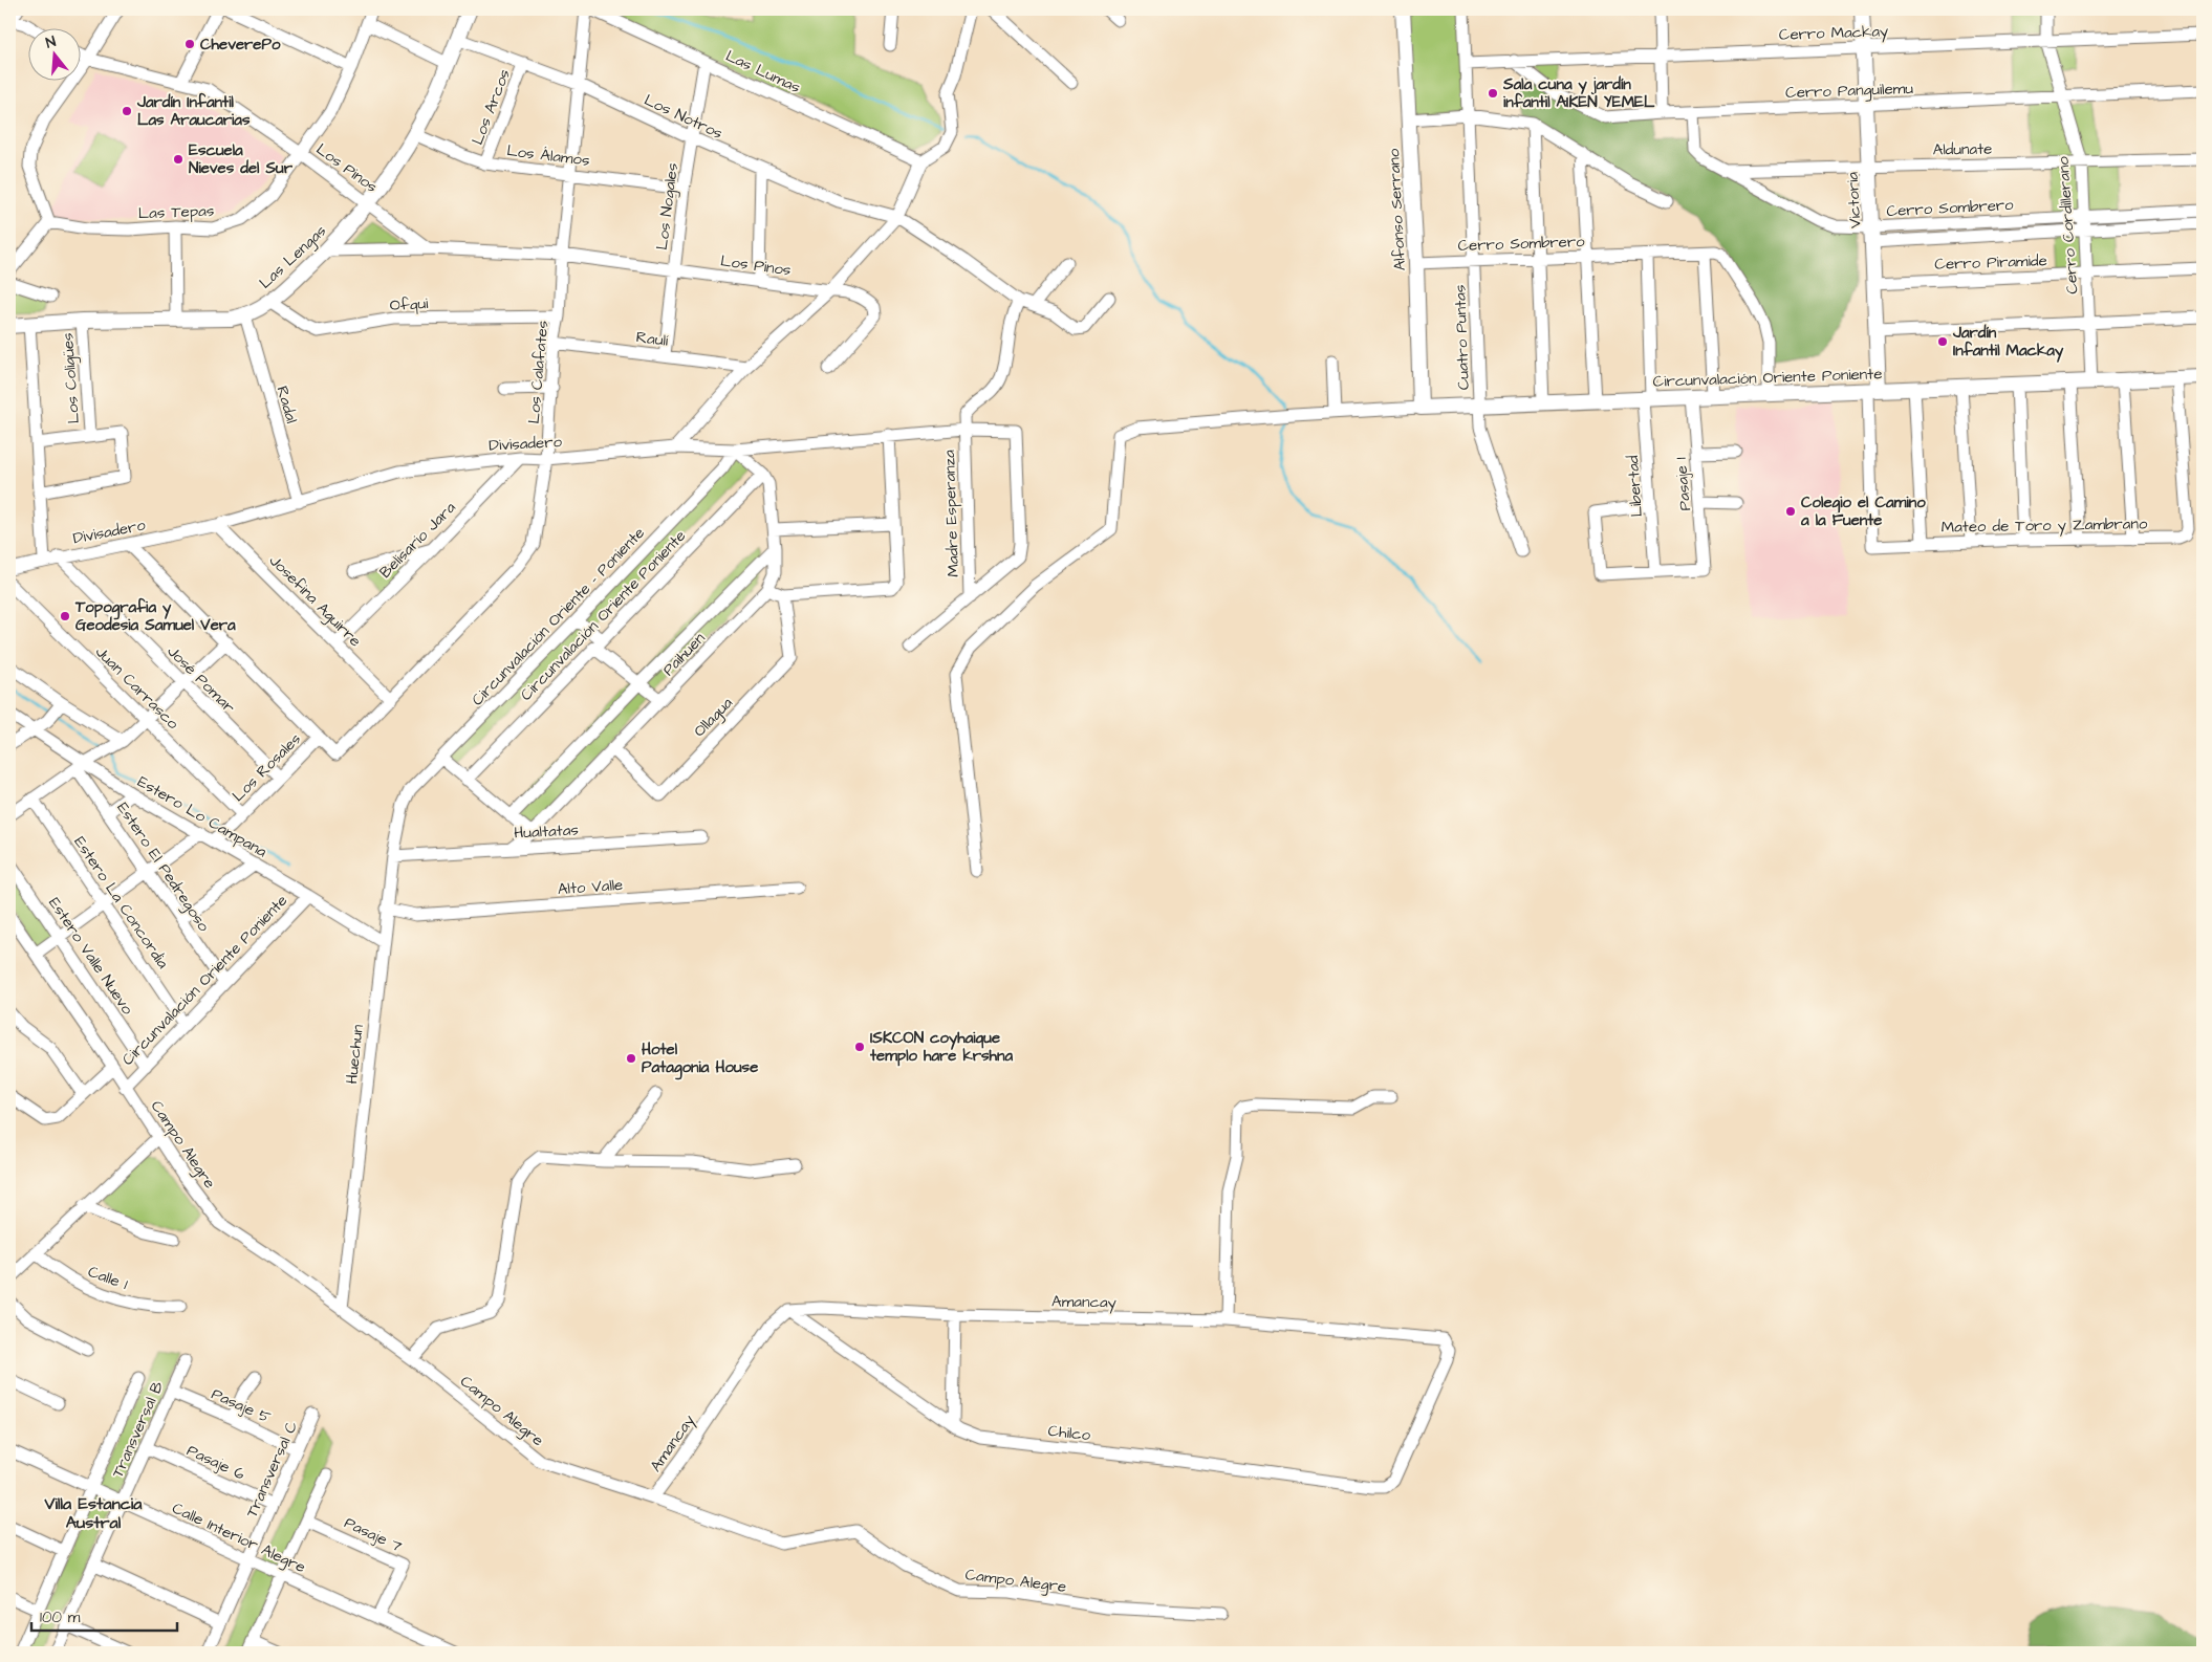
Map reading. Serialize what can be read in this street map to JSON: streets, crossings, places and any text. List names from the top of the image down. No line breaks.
{"streets":{"street":["Cerro Mackay","Las Lumas","Cerro Panguilemu","Los Arcos","Los Notros","Aldunate","Los Álamos","Los Pinos","Victoria","Los Nogales","Cerro Sombrero","Alfonso Serrano","Las Tepas","Cerro Cordillerano","Las Lengas","Cerro Piramide","Ofqui","Cuatro Puntas","Raulí","Los Calafates","Circunvalación Oriente Poniente","Los Coligües","Radal","Divisadero","Pasaje 1","Libertad","Madre Esperanza","Mateo de Toro y Zambrano","Belisario Jara","Josefina Aguirre","Circunvalación Oriente - Poniente","Paihuen","José Pomar","Juan Carrasco","Ollagua","Los Rosales","Estero Lo Campana","Hualtatas","Estero El Pedregoso","Alto Valle","Estero La Concordia","Estero Valle Nuevo","Huechun","Campo Alegre","Calle 1","Amancay","Pasaje 5","Transversal B","Chilco","Pasaje 6","Transversal C","Pasaje 7","Calle Interior Alegre"]},"crossings":[["Cerro Mackay","Cerro Panguilemu"],["Cerro Mackay","Victoria"],["Cerro Mackay","Cerro Cordillerano"],["Cerro Mackay","Cuatro Puntas"],["Las Lumas","Los Nogales"],["Cerro Panguilemu","Victoria"],["Cerro Panguilemu","Cerro Sombrero"],["Cerro Panguilemu","Cerro Cordillerano"],["Los Arcos","Los Notros"],["Los Arcos","Los Álamos"],["Los Notros","Los Nogales"],["Los Notros","Las Lengas"],["Los Notros","Los Calafates"],["Aldunate","Victoria"],["Aldunate","Cerro Sombrero"],["Aldunate","Cerro Cordillerano"],["Los Álamos","Los Nogales"],["Los Álamos","Las Lengas"],["Los Álamos","Los Calafates"],["Los Pinos","Los Nogales"],["Los Pinos","Las Tepas"],["Los Pinos","Las Lengas"],["Los Pinos","Los Calafates"],["Victoria","Cerro Sombrero"],["Victoria","Cerro Piramide"],["Victoria","Circunvalación Oriente Poniente"],["Victoria","Mateo de Toro y Zambrano"],["Los Nogales","Raulí"],["Cerro Sombrero","Alfonso Serrano"],["Cerro Sombrero","Cerro Cordillerano"],["Cerro Sombrero","Cuatro Puntas"],["Cerro Sombrero","Circunvalación Oriente Poniente"],["Cerro Sombrero","Libertad"],["Alfonso Serrano","Circunvalación Oriente Poniente"],["Cerro Cordillerano","Cerro Piramide"],["Cerro Cordillerano","Circunvalación Oriente Poniente"],["Las Lengas","Ofqui"],["Las Lengas","Los Coligües"],["Las Lengas","Radal"],["Ofqui","Los Calafates"],["Cuatro Puntas","Circunvalación Oriente Poniente"],["Raulí","Los Calafates"],["Los Calafates","Divisadero"],["Los Calafates","Josefina Aguirre"],["Los Calafates","Los Rosales"],["Circunvalación Oriente Poniente","Pasaje 1"],["Circunvalación Oriente Poniente","Libertad"],["Circunvalación Oriente Poniente","Mateo de Toro y Zambrano"],["Circunvalación Oriente Poniente","Paihuen"],["Circunvalación Oriente Poniente","Estero Lo Campana"],["Circunvalación Oriente Poniente","Estero El Pedregoso"],["Circunvalación Oriente Poniente","Estero La Concordia"],["Circunvalación Oriente Poniente","Estero Valle Nuevo"],["Circunvalación Oriente Poniente","Campo Alegre"],["Radal","Divisadero"],["Divisadero","Belisario Jara"],["Divisadero","Josefina Aguirre"],["Divisadero","José Pomar"],["Pasaje 1","Libertad"],["Belisario Jara","Josefina Aguirre"],["Circunvalación Oriente - Poniente","Huechun"],["Paihuen","Ollagua"],["Paihuen","Hualtatas"],["José Pomar","Los Rosales"],["Juan Carrasco","Los Rosales"],["Los Rosales","Estero Lo Campana"],["Estero Lo Campana","Estero El Pedregoso"],["Estero Lo Campana","Huechun"],["Hualtatas","Huechun"],["Alto Valle","Huechun"],["Huechun","Campo Alegre"],["Campo Alegre","Amancay"],["Amancay","Chilco"],["Pasaje 5","Transversal B"],["Pasaje 5","Transversal C"],["Transversal B","Pasaje 6"],["Transversal B","Calle Interior Alegre"],["Pasaje 6","Transversal C"],["Transversal C","Calle Interior Alegre"],["Pasaje 7","Calle Interior Alegre"]],"districts":["Villa Estancia Austral"],"places":["CheverePo","Sala cuna y jardín infantil AIKEN YEMEL","Jardín Infantil Las Araucarias","Escuela Nieves del Sur","Jardín Infantil Mackay","Colegio el Camino a la Fuente","Topografia y Geodesia Samuel Vera","ISKCON coyhaique templo hare krshna","Hotel Patagonia House"],"scale_bar":"100 m","north":"top"}
